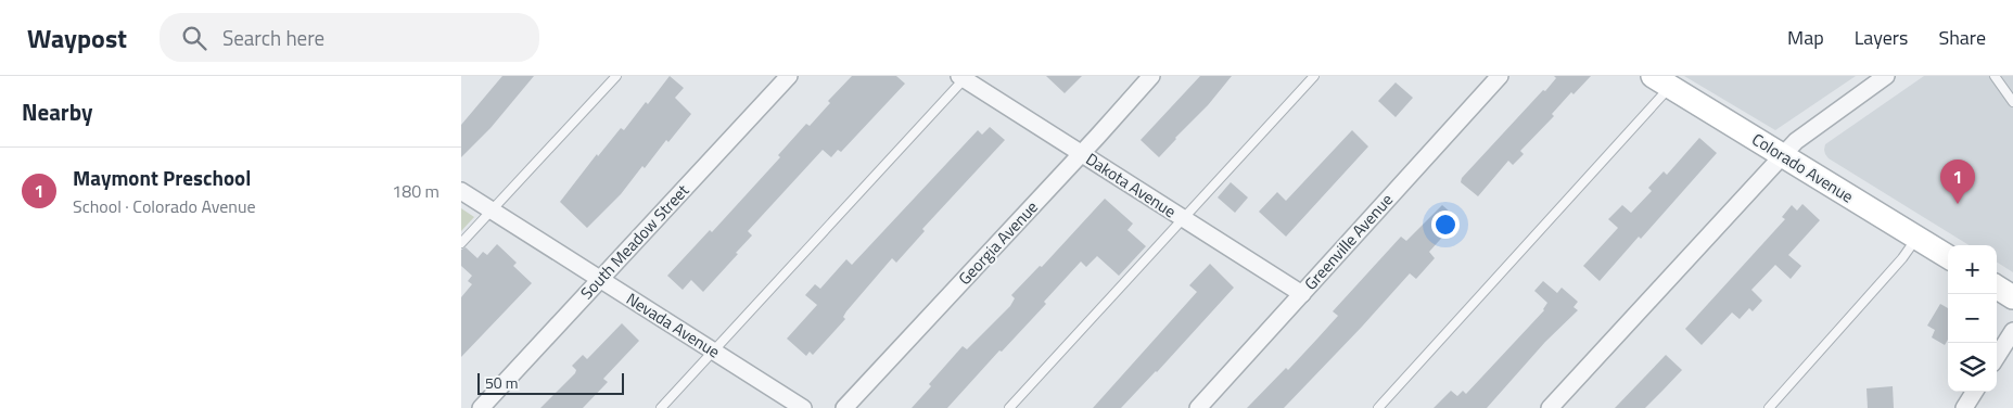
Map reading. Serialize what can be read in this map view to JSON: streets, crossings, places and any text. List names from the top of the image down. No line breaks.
{"streets":{"street":["Colorado Avenue","Dakota Avenue","South Meadow Street","Greenville Avenue","Georgia Avenue","Nevada Avenue"]},"crossings":[["Dakota Avenue","Greenville Avenue"],["Dakota Avenue","Georgia Avenue"],["South Meadow Street","Nevada Avenue"]],"scale_bar":"50 m","page":{"header":"Waypost","search":"Search here","nav":["Map","Layers","Share"],"heading":"Nearby","list":[{"mark":"1","name":"Maymont Preschool","note":"School · Colorado Avenue","value":"180 m"}],"pins":"1","map_buttons":["+","−"],"scale":"50 m"}}
